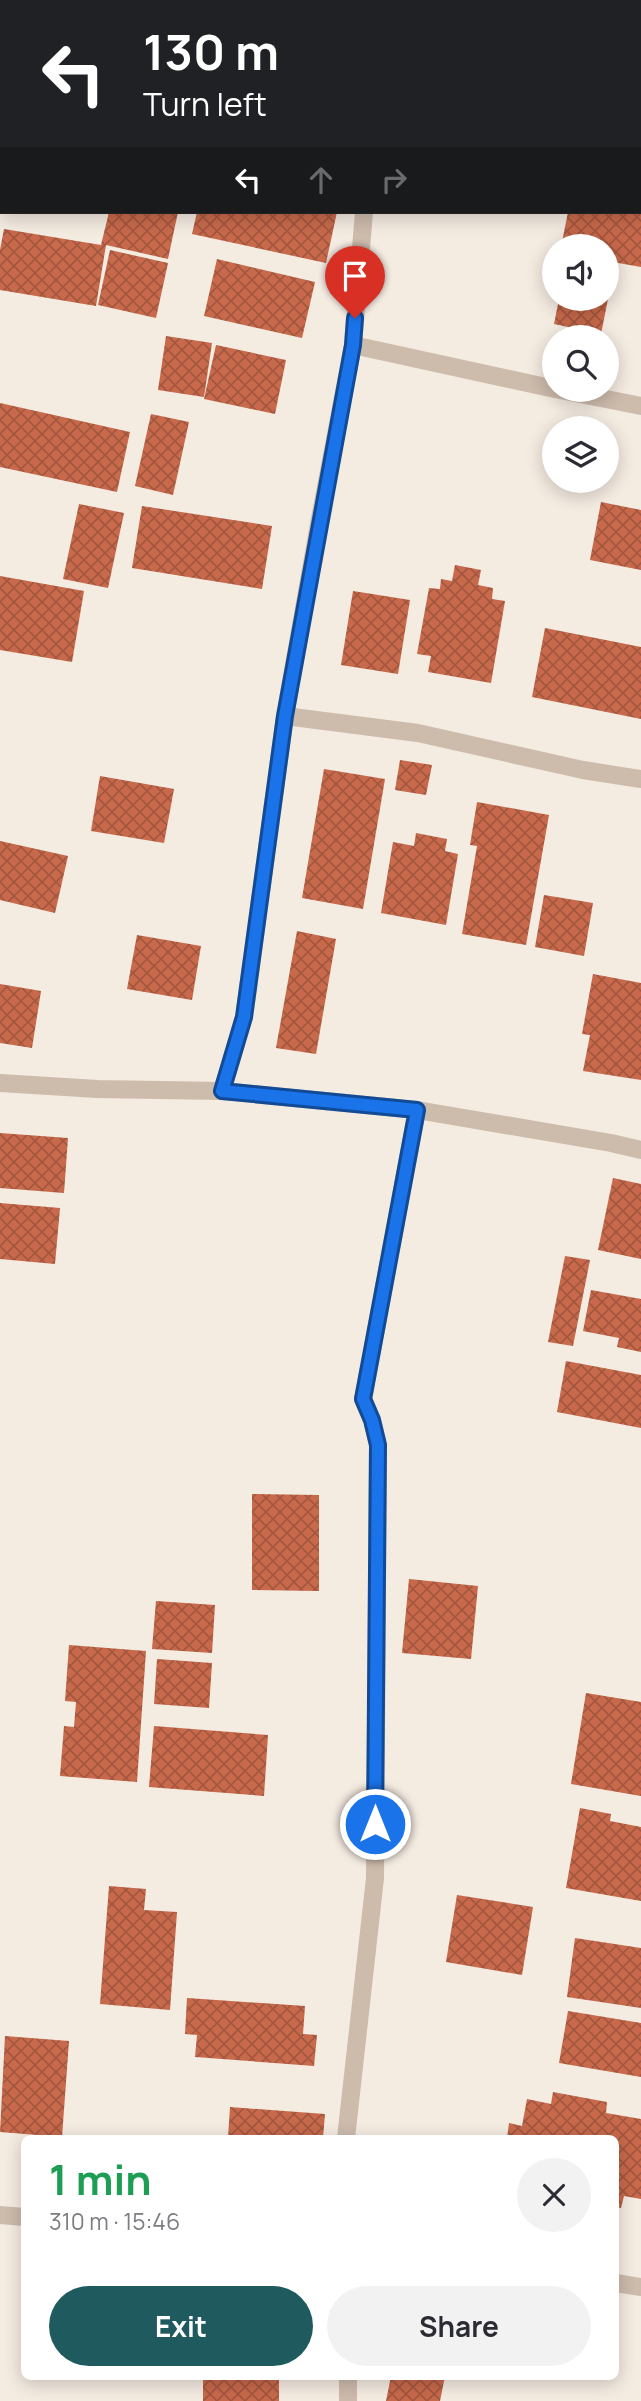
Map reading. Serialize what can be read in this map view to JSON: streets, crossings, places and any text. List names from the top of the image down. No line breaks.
{"page":{"turn":["130 m","Turn left"],"heading":["1 min","310 m · 15:46"],"buttons":["Exit","Share"]}}
